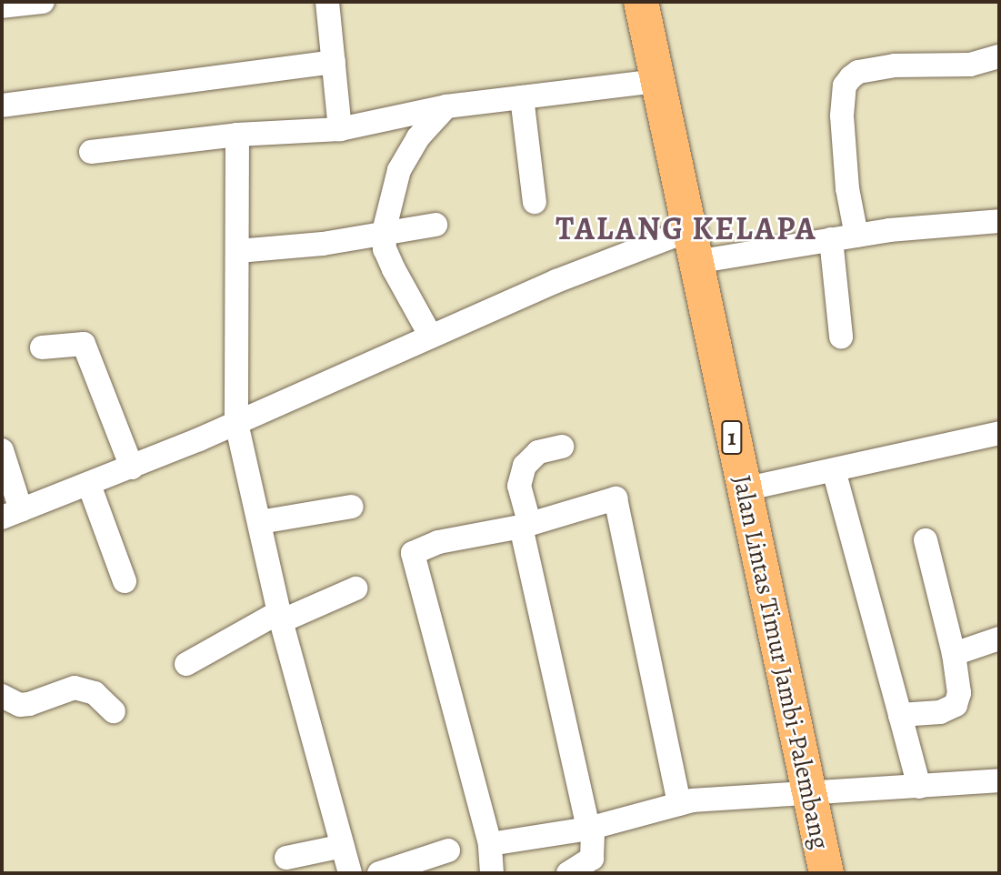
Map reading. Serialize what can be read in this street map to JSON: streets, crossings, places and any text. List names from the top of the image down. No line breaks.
{"streets":{"highway":["1","Jalan Lintas Timur Jambi-Palembang"]},"districts":["TALANG KELAPA"]}
